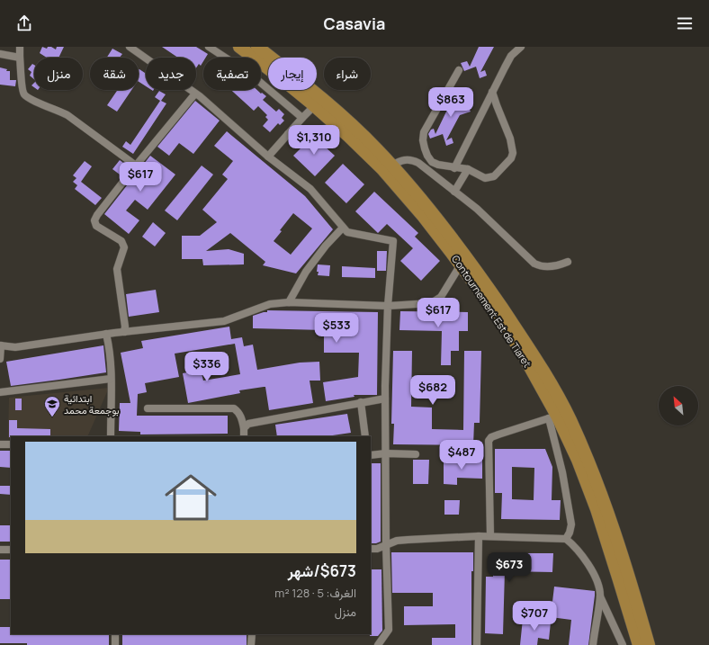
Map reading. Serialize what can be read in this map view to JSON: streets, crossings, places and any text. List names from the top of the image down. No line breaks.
{"streets":{"highway":["Contournement Est de Tiaret"]},"places":{"school or university":["ابتدائية بوجمعة محمد"]},"north":"top left","page":{"header":"Casavia","chip":["شراء","إيجار","تصفية","جديد","شقة","منزل"],"price":["$863","$1,310","$617","$617","$533","$336","$682","$487","$673","$707"],"list":[{"name":"$673/شهر","note":"الغرف: 5 · 128 m² · منزل"}]}}
